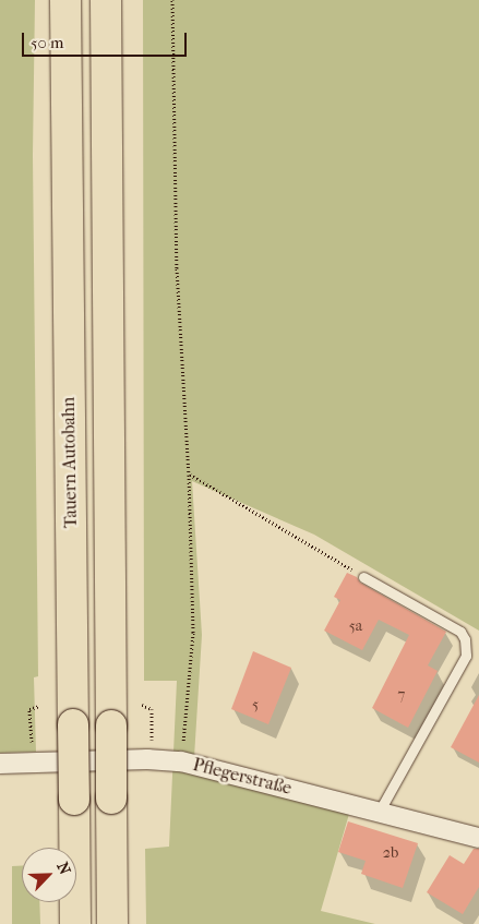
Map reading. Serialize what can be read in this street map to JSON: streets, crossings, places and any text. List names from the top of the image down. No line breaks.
{"streets":{"highway":["Tauern Autobahn"],"street":["Pflegerstraße"]},"house_numbers":["5a","7","5","2b"],"scale_bar":"50 m","north":"top right"}
